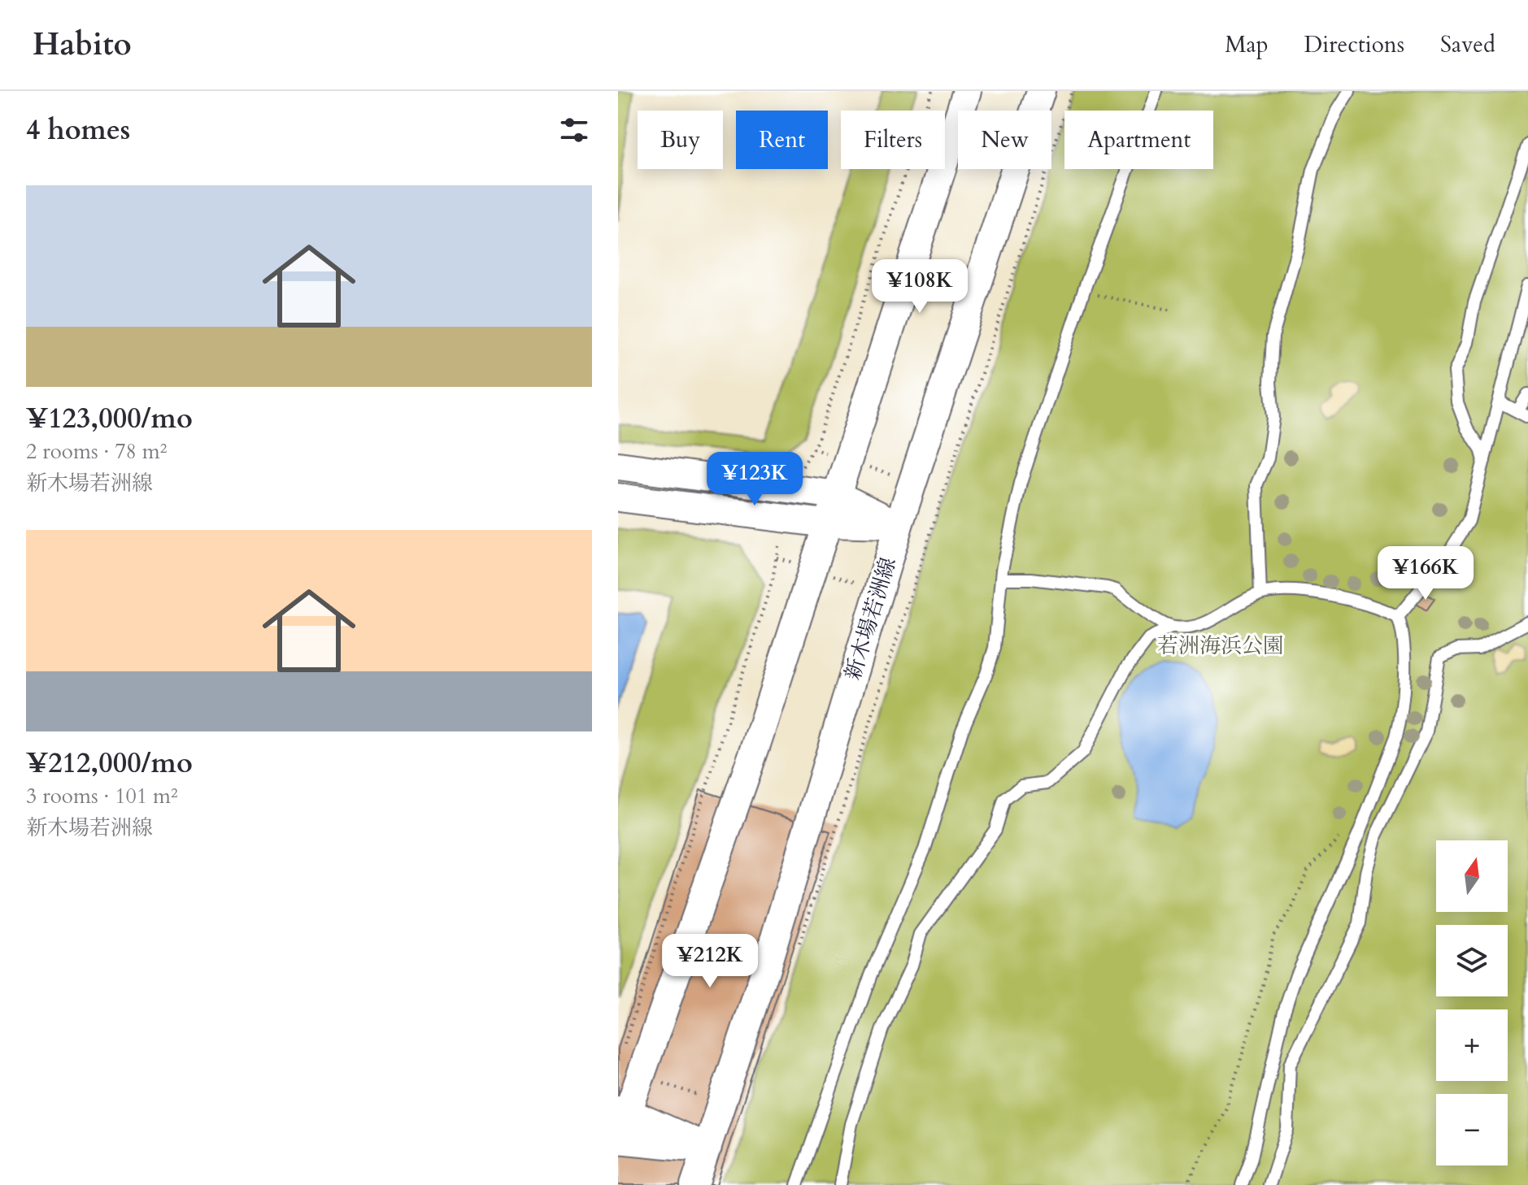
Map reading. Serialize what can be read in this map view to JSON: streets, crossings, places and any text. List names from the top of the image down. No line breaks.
{"streets":{"street":["新木場若洲線"]},"parks":["若洲海浜公園"],"north":"top","page":{"header":"Habito","nav":["Map","Directions","Saved"],"heading":"4 homes","chip":["Buy","Rent","Filters","New","Apartment"],"list":[{"name":"¥123,000/mo","note":"2 rooms · 78 m² · 新木場若洲線"},{"name":"¥212,000/mo","note":"3 rooms · 101 m² · 新木場若洲線"}],"price":["¥108K","¥123K","¥166K","¥212K"],"map_buttons":["+","−"]}}
